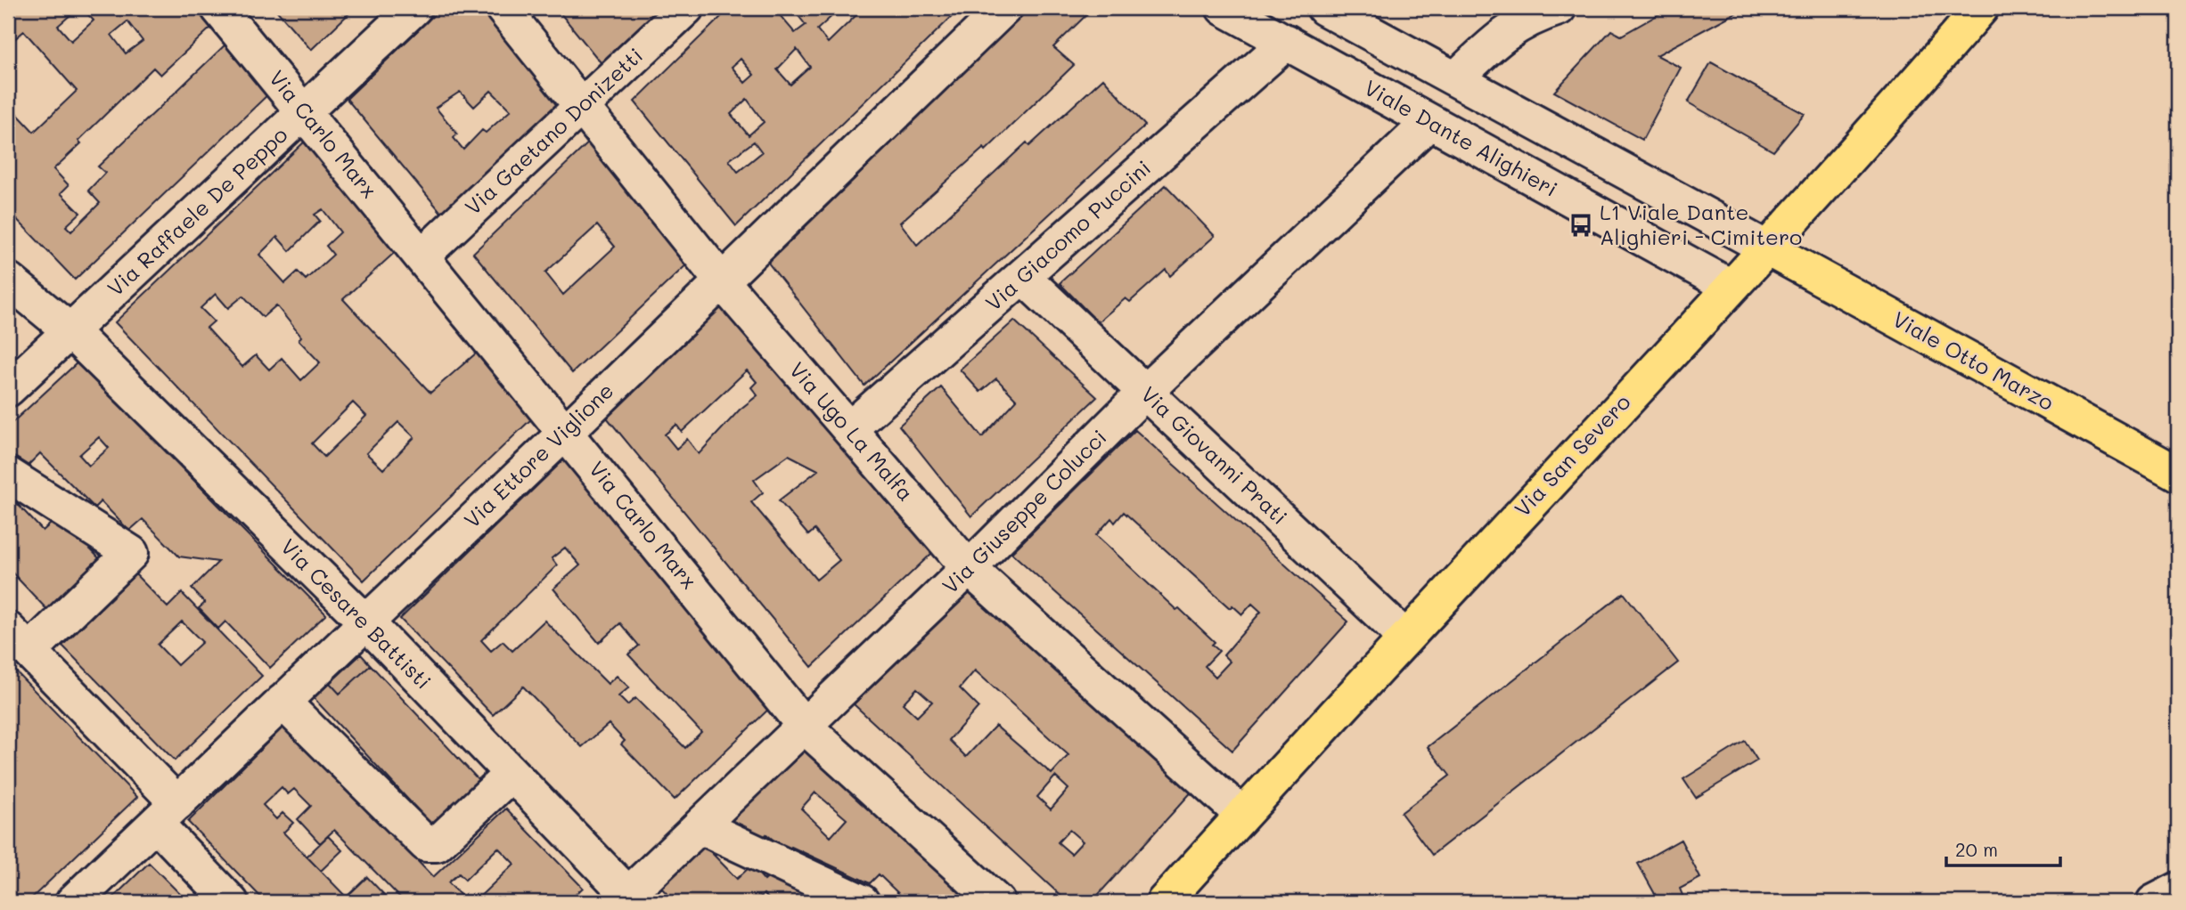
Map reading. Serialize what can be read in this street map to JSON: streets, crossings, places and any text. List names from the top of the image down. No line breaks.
{"streets":{"main road":["Viale Otto Marzo","Via San Severo"],"street":["Via Gaetano Donizetti","Via Carlo Marx","Viale Dante Alighieri","Via Raffaele De Peppo","Via Giacomo Puccini","Via Ugo La Malfa","Via Ettore Viglione","Via Giovanni Prati","Via Giuseppe Colucci","Via Cesare Battisti"]},"crossings":[["Via Gaetano Donizetti","Via Carlo Marx"],["Via Gaetano Donizetti","Via Ugo La Malfa"],["Via Carlo Marx","Via Raffaele De Peppo"],["Via Carlo Marx","Via Ettore Viglione"],["Via Carlo Marx","Via Giuseppe Colucci"],["Viale Dante Alighieri","Via Giacomo Puccini"],["Viale Dante Alighieri","Via San Severo"],["Viale Dante Alighieri","Via Giuseppe Colucci"],["Via Raffaele De Peppo","Via Cesare Battisti"],["Via Giacomo Puccini","Via Ugo La Malfa"],["Via Giacomo Puccini","Via Giovanni Prati"],["Viale Otto Marzo","Via San Severo"],["Via Ugo La Malfa","Via Ettore Viglione"],["Via Ugo La Malfa","Via San Severo"],["Via Ugo La Malfa","Via Giuseppe Colucci"],["Via Ettore Viglione","Via Cesare Battisti"],["Via Giovanni Prati","Via San Severo"],["Via Giovanni Prati","Via Giuseppe Colucci"],["Via Giuseppe Colucci","Via Cesare Battisti"]],"places":{"bus stop":["L1 Viale Dante Alighieri - Cimitero"]},"scale_bar":"20 m"}
